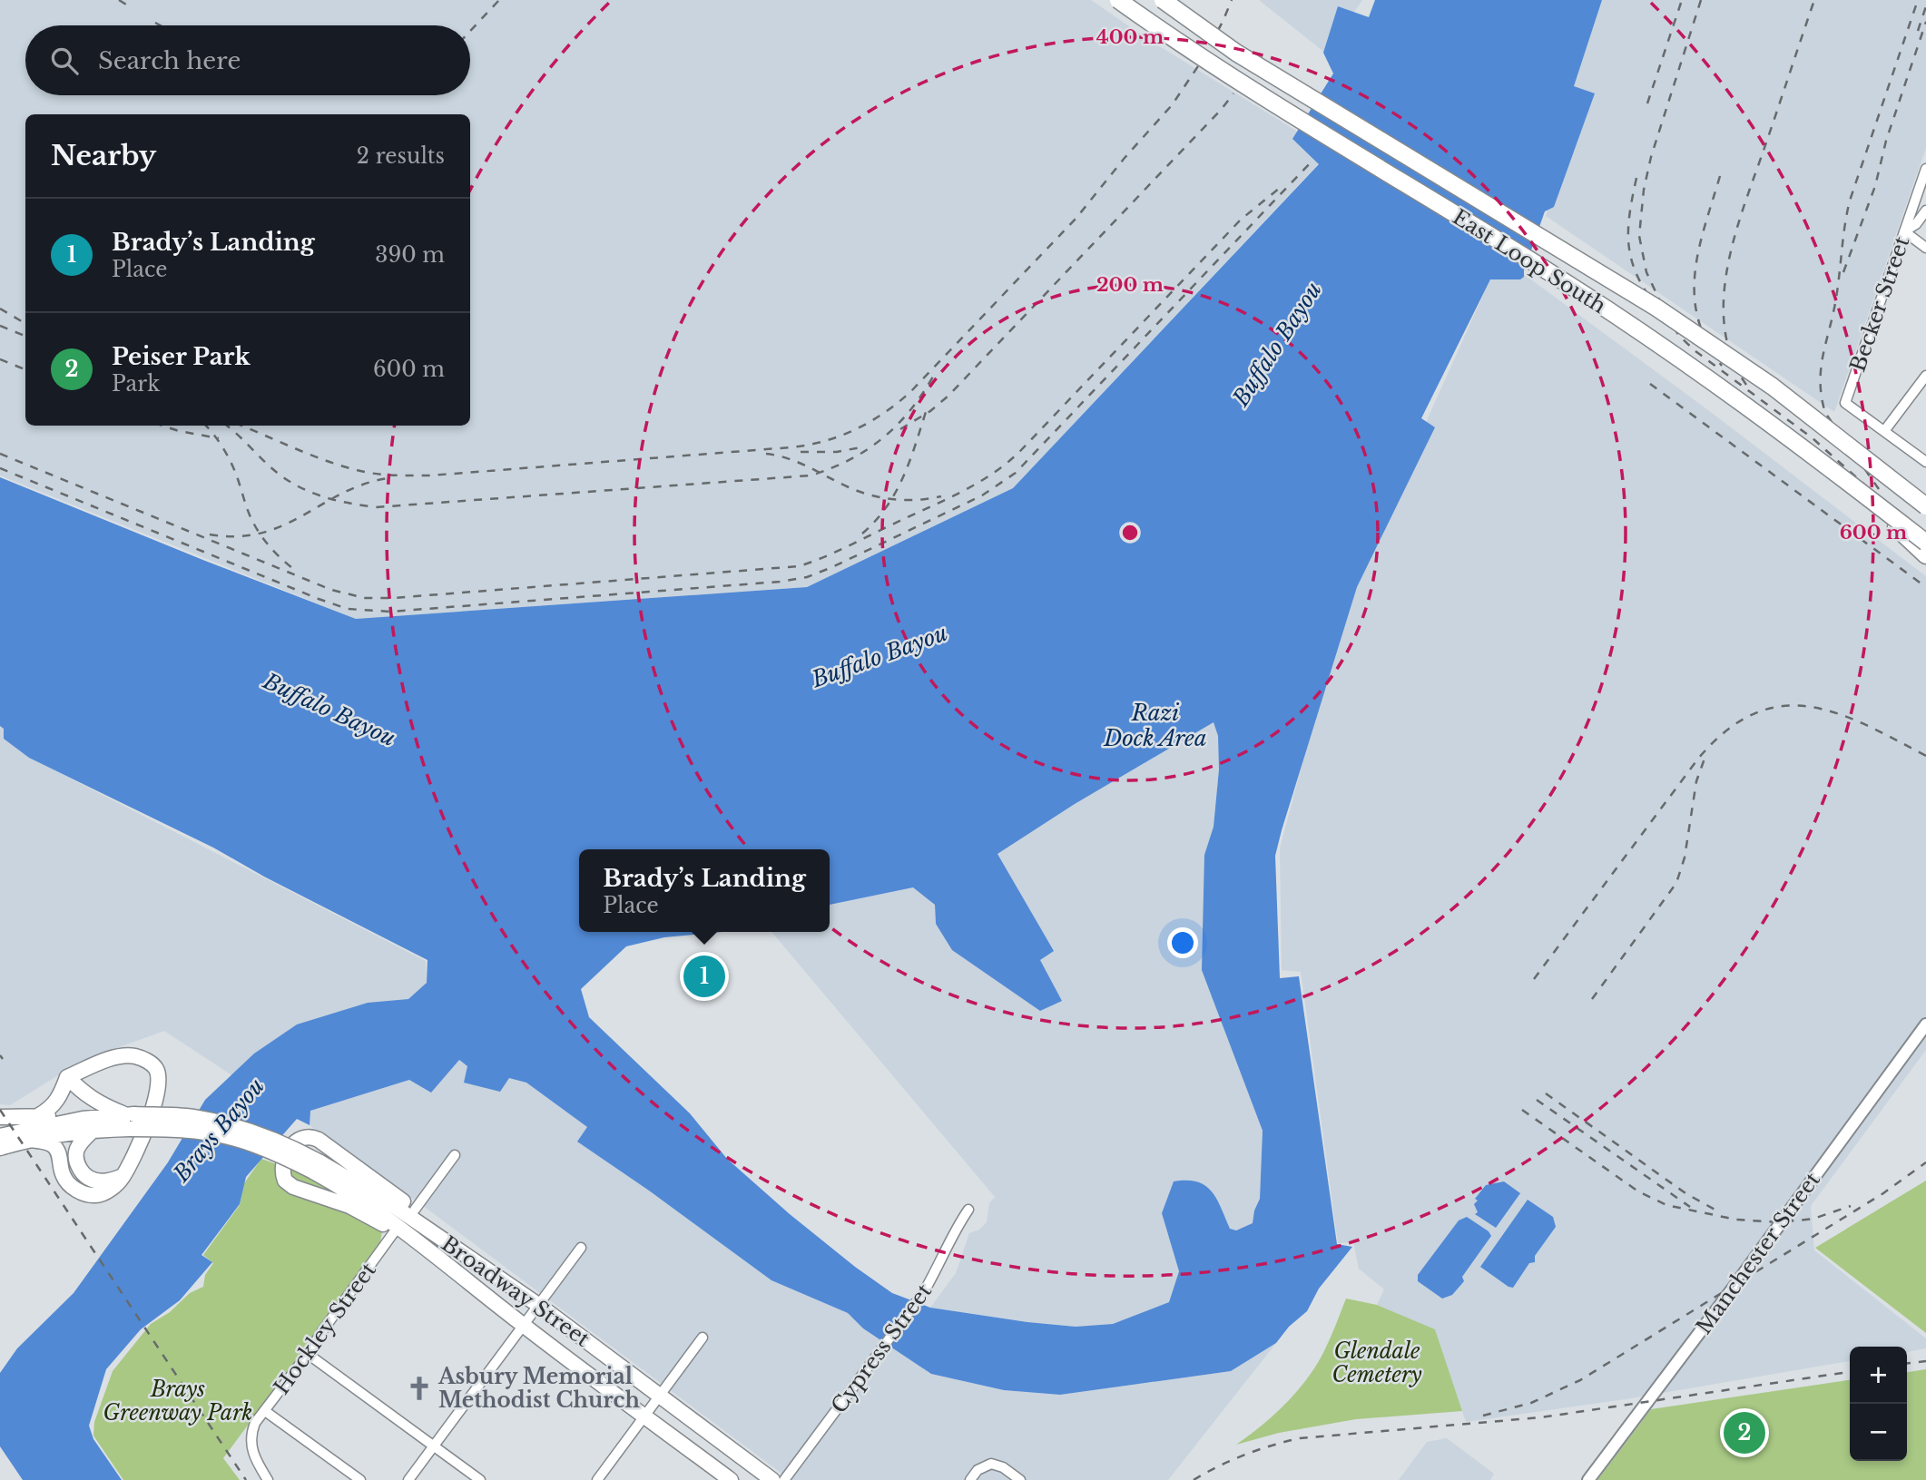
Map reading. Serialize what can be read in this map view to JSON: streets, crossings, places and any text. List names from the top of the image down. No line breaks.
{"streets":{"highway":["East Loop South"],"main road":["Broadway Street"],"street":["Becker Street","Manchester Street","Hockley Street","Cypress Street"]},"water":["Buffalo Bayou","Razi Dock Area","Brays Bayou"],"parks":["Glendale Cemetery","Brays Greenway Park"],"places":{"church":["Asbury Memorial Methodist Church"]},"page":{"search":"Search here","heading":["Nearby","2 results"],"list":[{"mark":"1","name":"Brady’s Landing","note":"Place","value":"390 m"},{"mark":"2","name":"Peiser Park","note":"Park","value":"600 m"}],"popup":["Brady’s Landing","Place"],"pins":["1","2"],"map_buttons":["+","−"]},"rings":["400 m","200 m","600 m"]}
